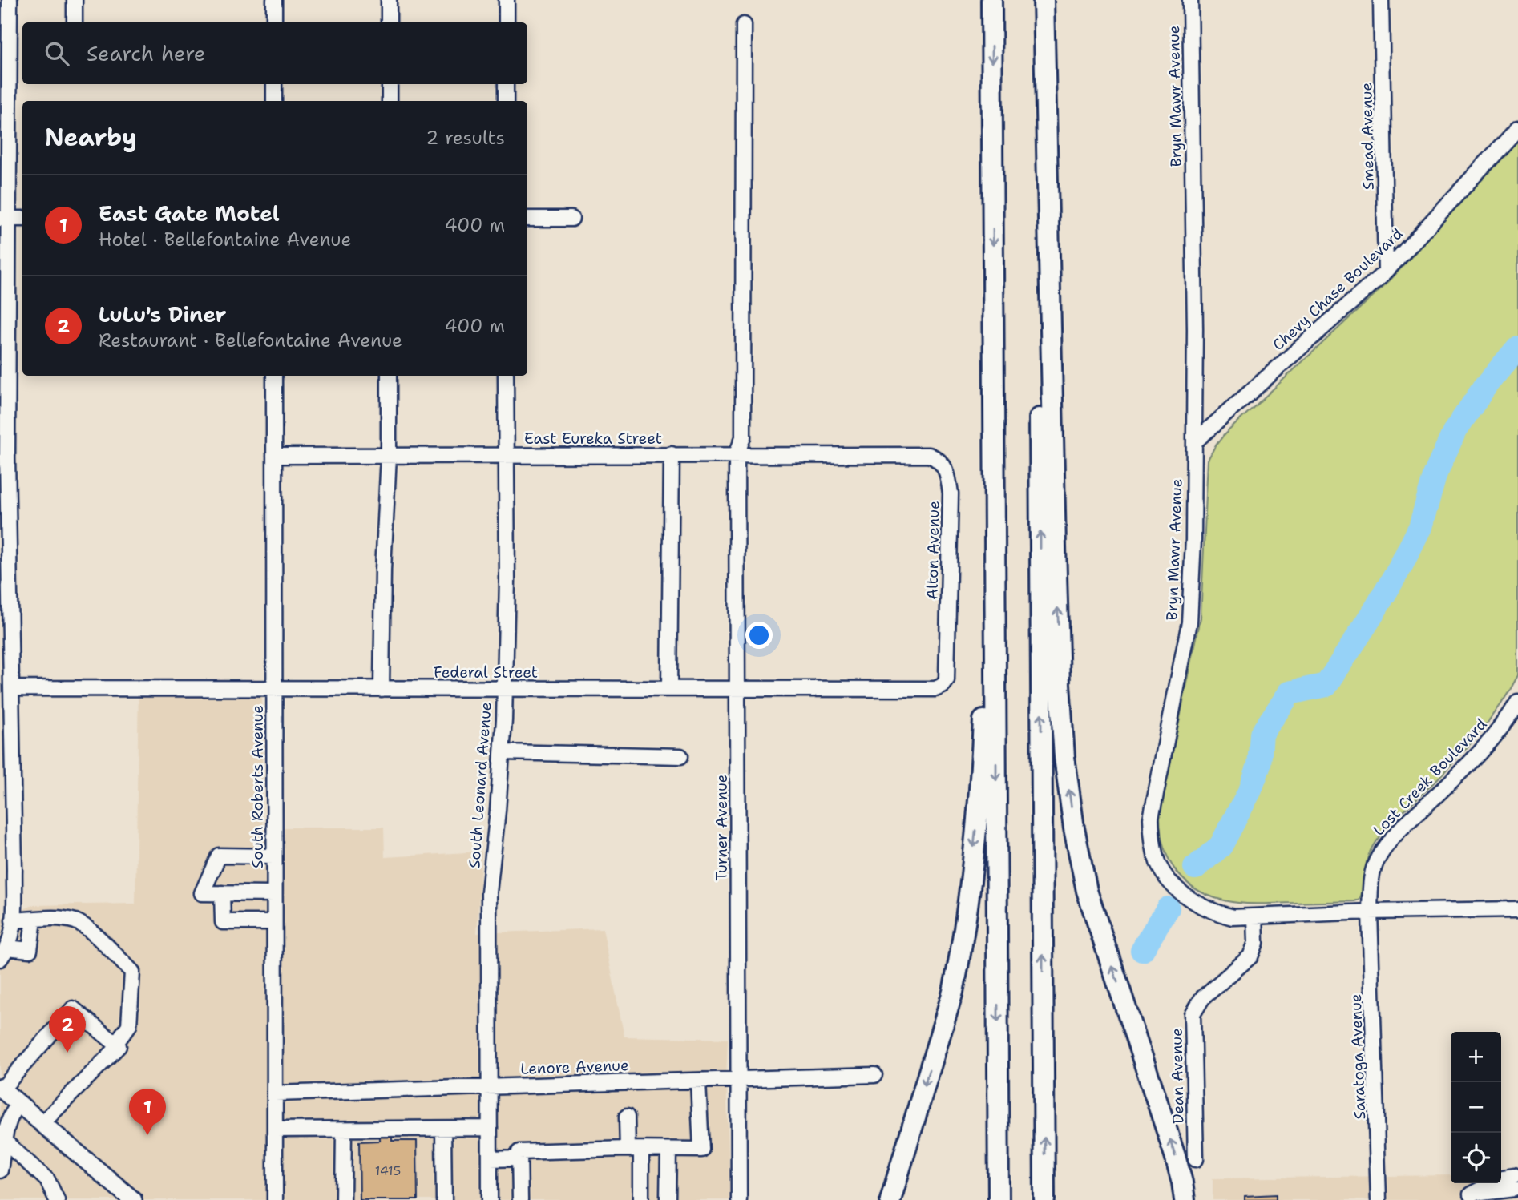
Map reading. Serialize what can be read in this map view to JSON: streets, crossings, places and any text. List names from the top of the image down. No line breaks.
{"streets":{"street":["Bryn Mawr Avenue","Smead Avenue","Chevy Chase Boulevard","East Eureka Street","Alton Avenue","Federal Street","Lost Creek Boulevard","South Leonard Avenue","South Roberts Avenue","Turner Avenue","Saratoga Avenue","Lenore Avenue","Dean Avenue"]},"crossings":[["Bryn Mawr Avenue","Chevy Chase Boulevard"],["Bryn Mawr Avenue","Lost Creek Boulevard"],["Bryn Mawr Avenue","Saratoga Avenue"],["Bryn Mawr Avenue","Dean Avenue"],["Smead Avenue","Chevy Chase Boulevard"],["East Eureka Street","Alton Avenue"],["East Eureka Street","South Leonard Avenue"],["East Eureka Street","South Roberts Avenue"],["East Eureka Street","Turner Avenue"],["Alton Avenue","Federal Street"],["Federal Street","South Leonard Avenue"],["Federal Street","South Roberts Avenue"],["Federal Street","Turner Avenue"],["Lost Creek Boulevard","Saratoga Avenue"],["South Leonard Avenue","Lenore Avenue"],["South Roberts Avenue","Lenore Avenue"],["Turner Avenue","Lenore Avenue"]],"house_numbers":["1415"],"page":{"search":"Search here","heading":["Nearby","2 results"],"list":[{"mark":"1","name":"East Gate Motel","note":"Hotel · Bellefontaine Avenue","value":"400 m"},{"mark":"2","name":"LuLu's Diner","note":"Restaurant · Bellefontaine Avenue","value":"400 m"}],"pins":["2","1"],"map_buttons":["+","−"]}}
